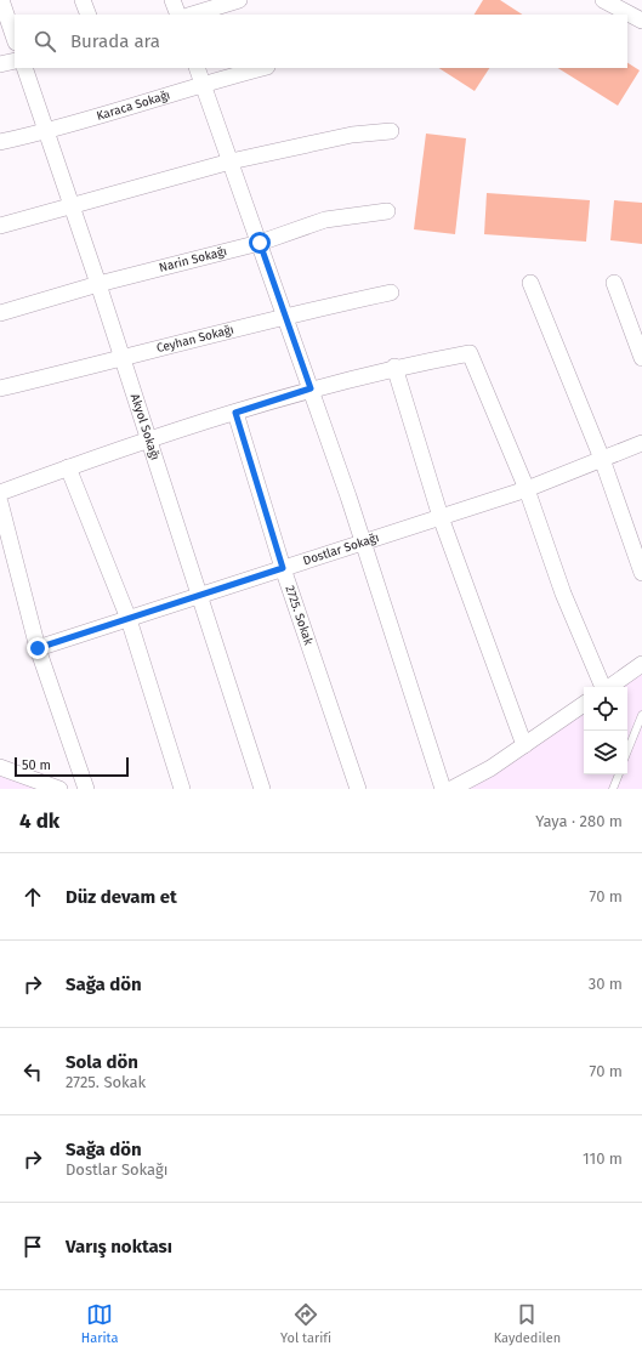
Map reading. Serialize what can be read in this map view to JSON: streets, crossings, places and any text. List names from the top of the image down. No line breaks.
{"streets":{"street":["Karaca Sokağı","Narin Sokağı","Ceyhan Sokağı","Akyol Sokağı","Dostlar Sokağı","2725. Sokak"]},"crossings":[["Karaca Sokağı","Akyol Sokağı"],["Narin Sokağı","Akyol Sokağı"],["Ceyhan Sokağı","Akyol Sokağı"],["Akyol Sokağı","Dostlar Sokağı"],["Dostlar Sokağı","2725. Sokak"]],"scale_bar":"50 m","page":{"search":"Burada ara","scale":"50 m","heading":["4 dk","Yaya · 280 m"],"list":[["Düz devam et","70 m"],["Sağa dön","30 m"],["Sola dön","2725. Sokak","70 m"],["Sağa dön","Dostlar Sokağı","110 m"],"Varış noktası"],"nav":["Harita","Yol tarifi","Kaydedilen"]}}
